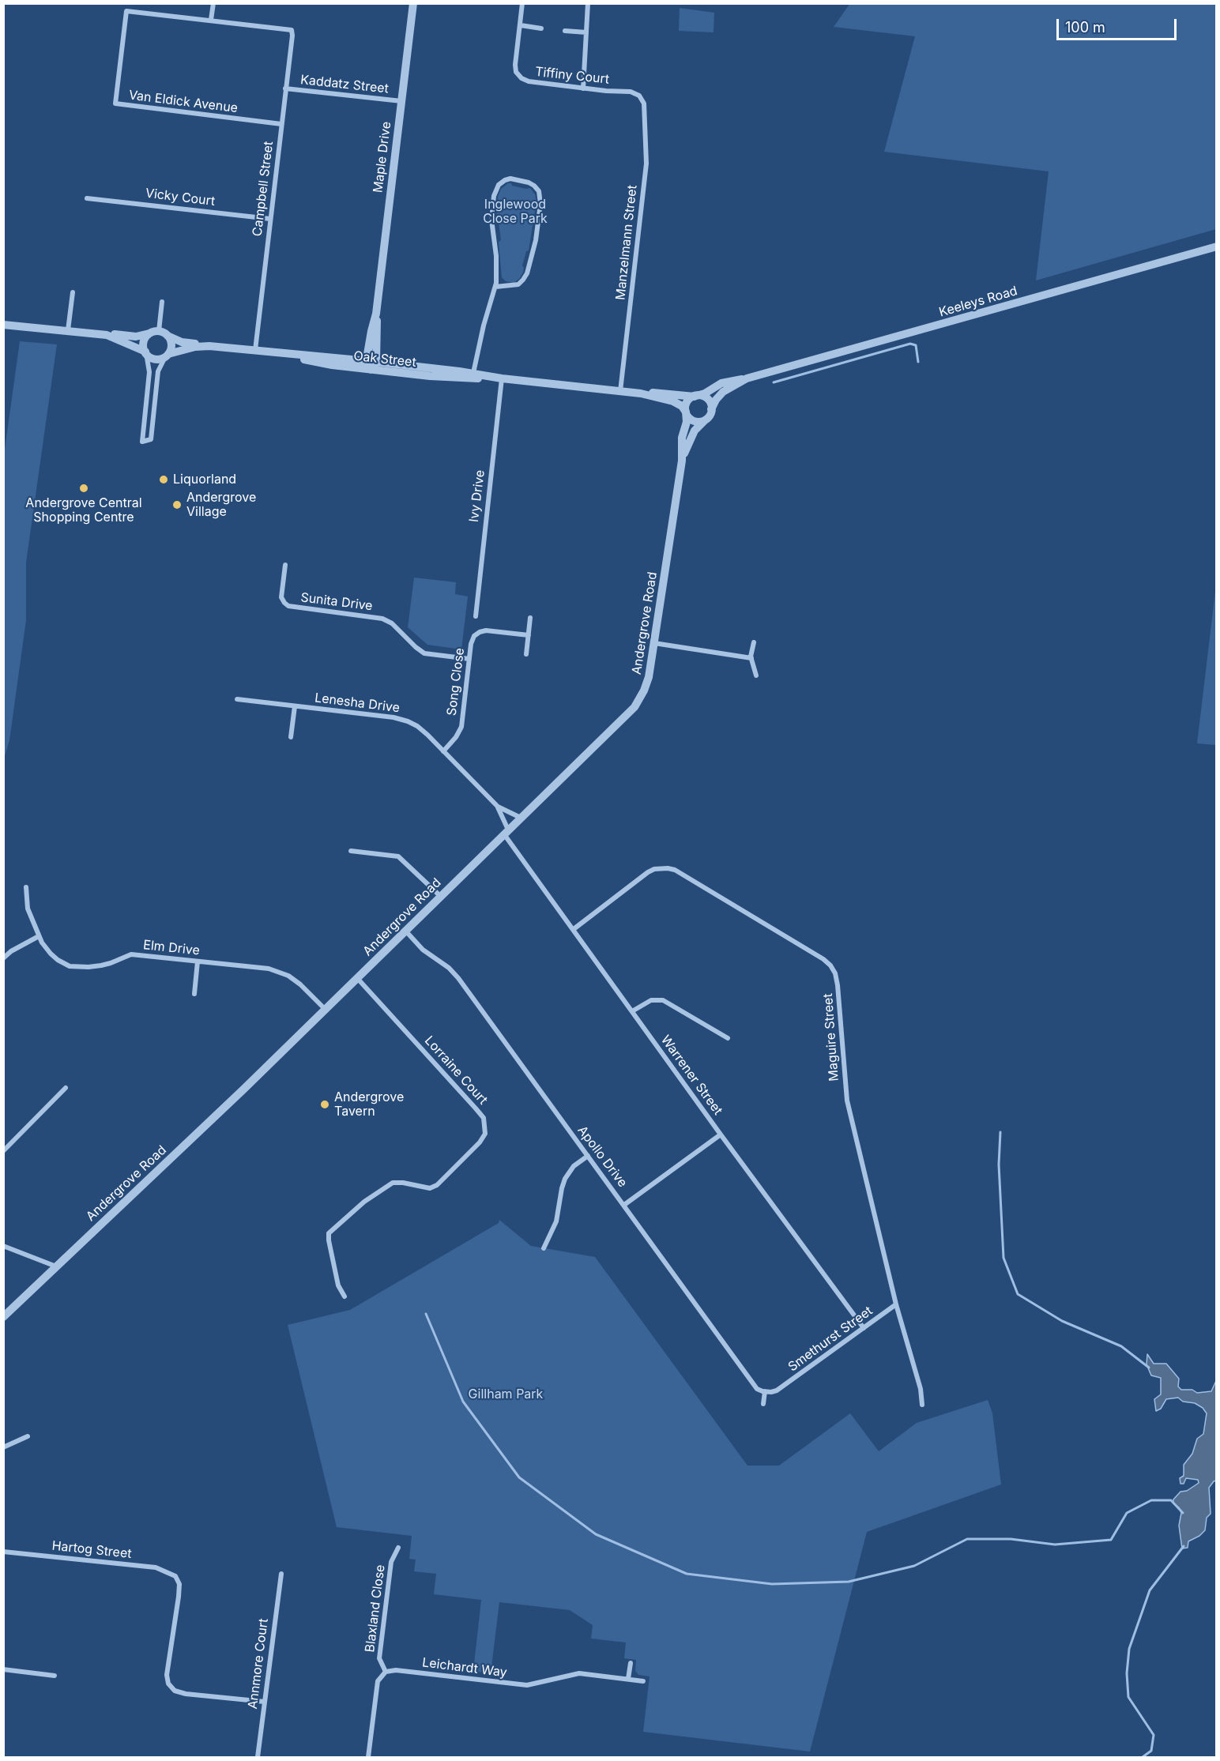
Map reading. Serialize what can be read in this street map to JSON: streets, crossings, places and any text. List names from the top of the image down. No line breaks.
{"streets":{"street":["Tiffiny Court","Kaddatz Street","Van Eldick Avenue","Maple Drive","Campbell Street","Vicky Court","Manzelmann Street","Keeleys Road","Oak Street","Ivy Drive","Sunita Drive","Andergrove Road","Song Close","Lenesha Drive","Elm Drive","Maguire Street","Lorraine Court","Warrener Street","Apollo Drive","Smethurst Street","Hartog Street","Blaxland Close","Annmore Court","Leichardt Way"]},"crossings":[["Tiffiny Court","Manzelmann Street"],["Kaddatz Street","Maple Drive"],["Kaddatz Street","Campbell Street"],["Van Eldick Avenue","Campbell Street"],["Maple Drive","Oak Street"],["Campbell Street","Vicky Court"],["Campbell Street","Oak Street"],["Manzelmann Street","Oak Street"],["Keeleys Road","Oak Street"],["Keeleys Road","Andergrove Road"],["Oak Street","Ivy Drive"],["Oak Street","Andergrove Road"],["Sunita Drive","Song Close"],["Andergrove Road","Lenesha Drive"],["Andergrove Road","Elm Drive"],["Andergrove Road","Lorraine Court"],["Andergrove Road","Warrener Street"],["Andergrove Road","Apollo Drive"],["Song Close","Lenesha Drive"],["Lenesha Drive","Warrener Street"],["Maguire Street","Warrener Street"],["Maguire Street","Smethurst Street"],["Warrener Street","Smethurst Street"],["Apollo Drive","Smethurst Street"],["Hartog Street","Annmore Court"],["Blaxland Close","Leichardt Way"]],"parks":["Inglewood Close Park","Gillham Park"],"places":["Liquorland","Andergrove Central Shopping Centre","Andergrove Village","Andergrove Tavern"],"scale_bar":"100 m"}
